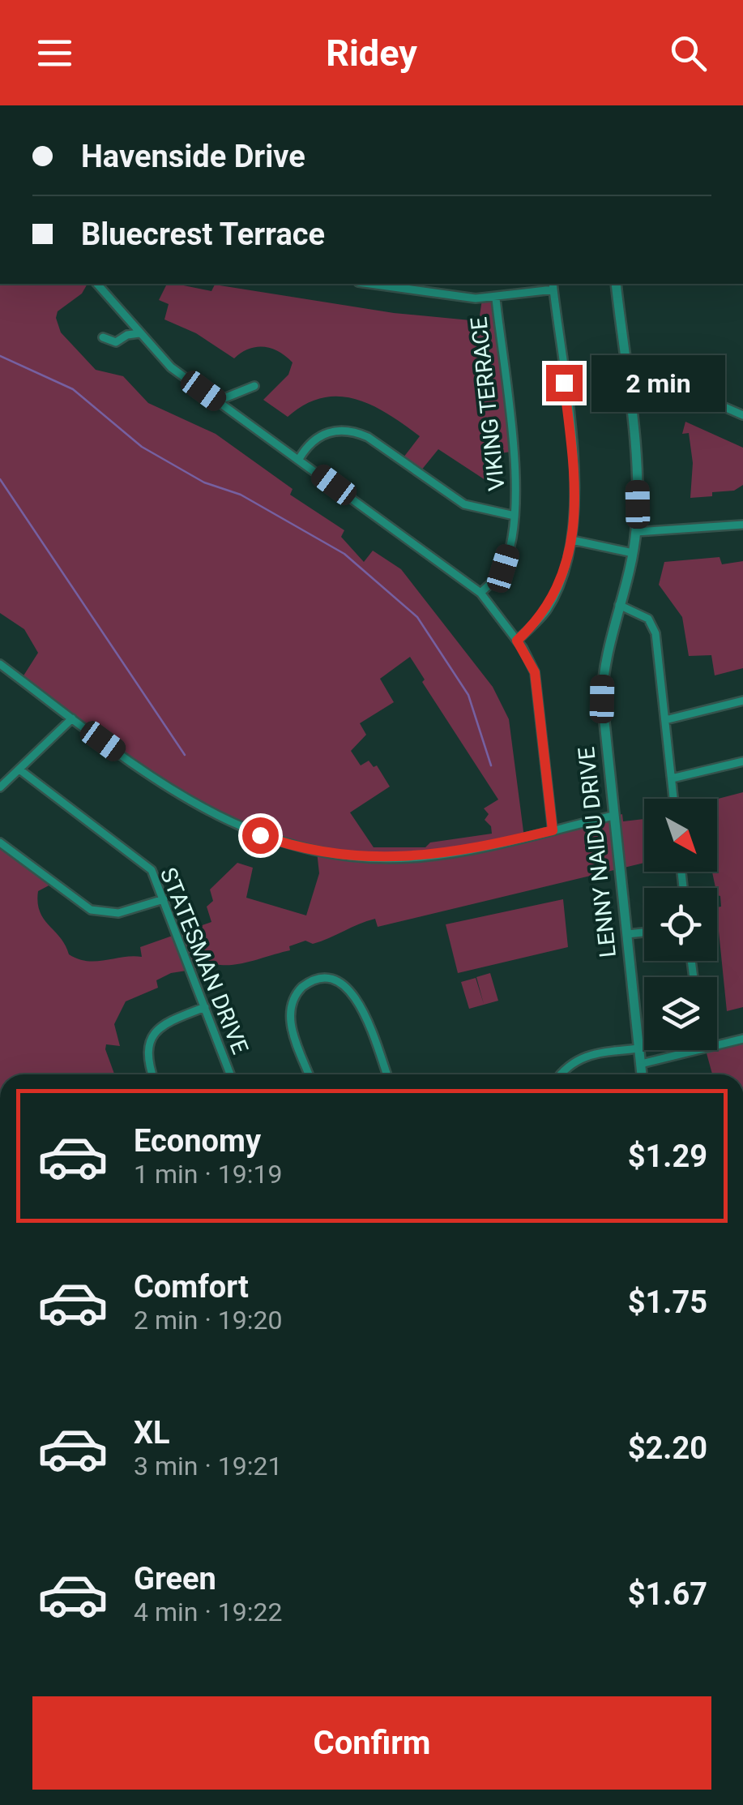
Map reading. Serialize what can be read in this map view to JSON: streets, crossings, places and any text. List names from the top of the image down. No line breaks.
{"streets":{"street":["VIKING TERRACE","LENNY NAIDU DRIVE","STATESMAN DRIVE"]},"north":"bottom right","page":{"header":"Ridey","banner":["Havenside Drive","Bluecrest Terrace"],"bubble":"2 min","list":[{"name":"Economy","note":"1 min · 19:19","value":"$1.29"},{"name":"Comfort","note":"2 min · 19:20","value":"$1.75"},{"name":"XL","note":"3 min · 19:21","value":"$2.20"},{"name":"Green","note":"4 min · 19:22","value":"$1.67"}],"buttons":"Confirm"}}
